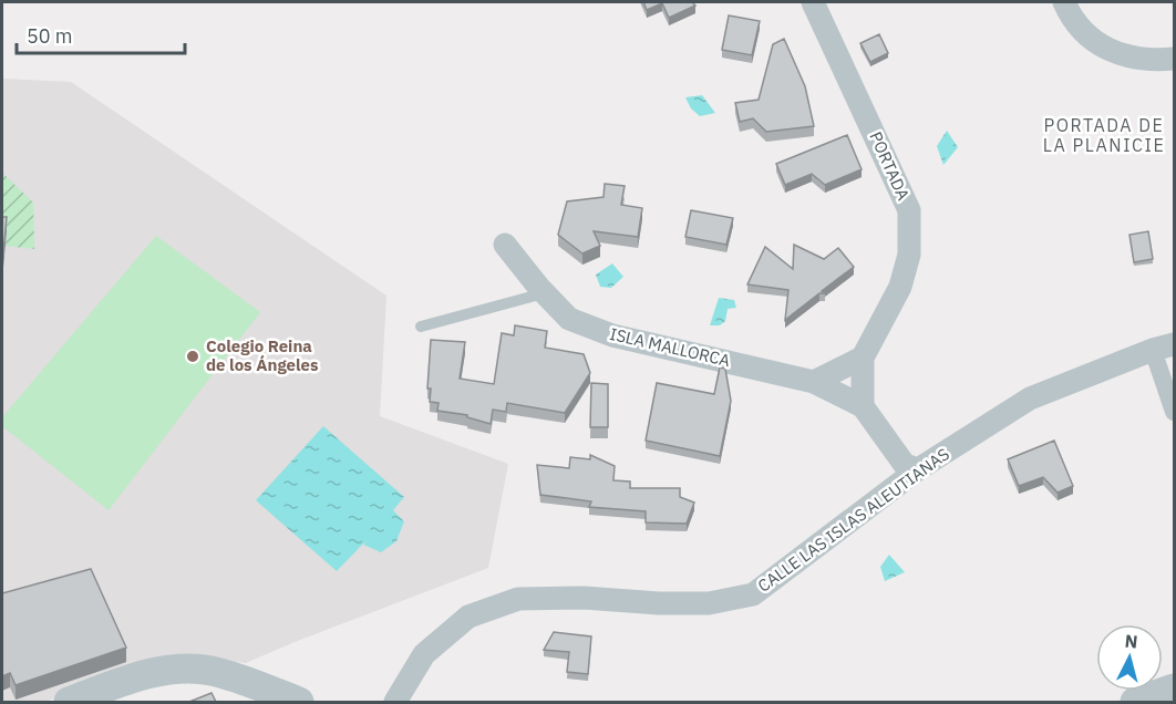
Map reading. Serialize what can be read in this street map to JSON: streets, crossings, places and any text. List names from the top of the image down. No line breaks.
{"streets":{"street":["PORTADA","ISLA MALLORCA","CALLE LAS ISLAS ALEUTIANAS"]},"crossings":[["PORTADA","ISLA MALLORCA"]],"districts":["PORTADA DE LA PLANICIE"],"places":["Colegio Reina de los Ángeles"],"scale_bar":"50 m","north":"top"}
